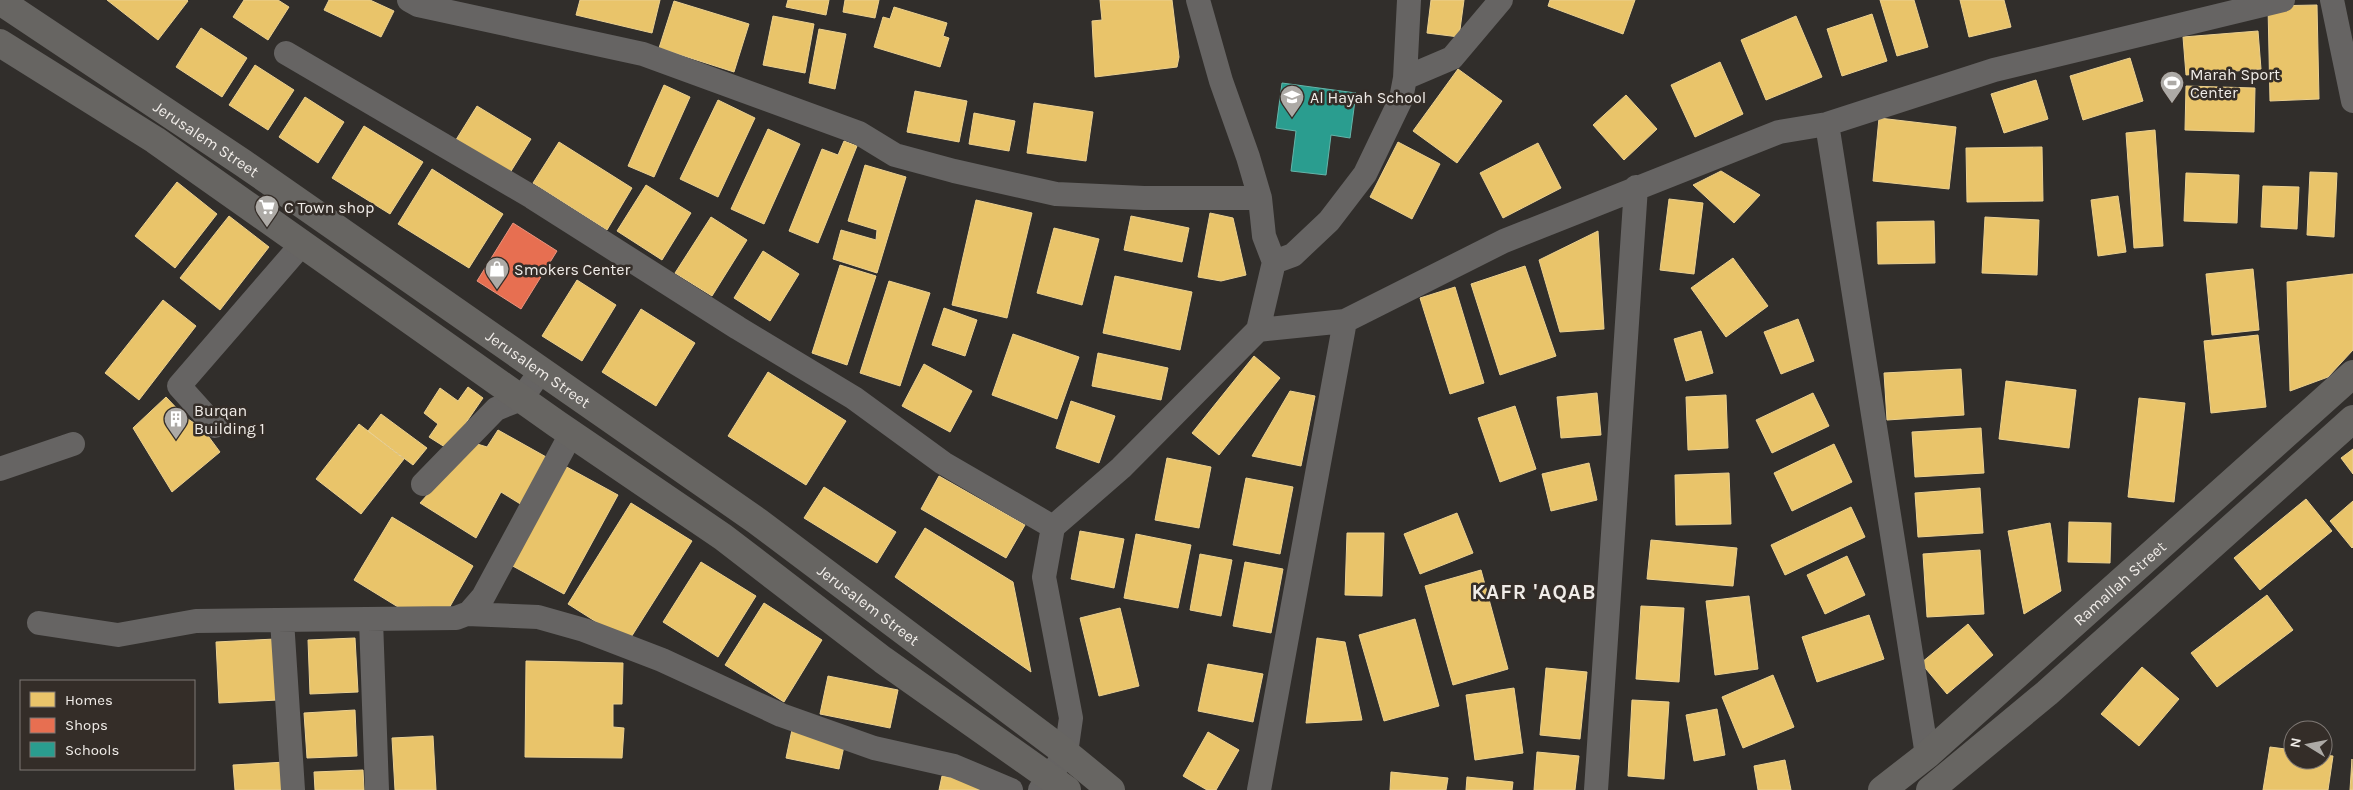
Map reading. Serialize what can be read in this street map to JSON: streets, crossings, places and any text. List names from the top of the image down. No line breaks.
{"streets":{"main road":["Jerusalem Street","Ramallah Street"]},"districts":["KAFR 'AQAB"],"places":{"sports":["Marah Sport Center"],"school or university":["Al Hayah School"],"supermarket":["C Town shop"],"shop":["Smokers Center"],"building":["Burqan Building 1"]},"legend":["Homes","Shops","Schools"],"north":"left"}
